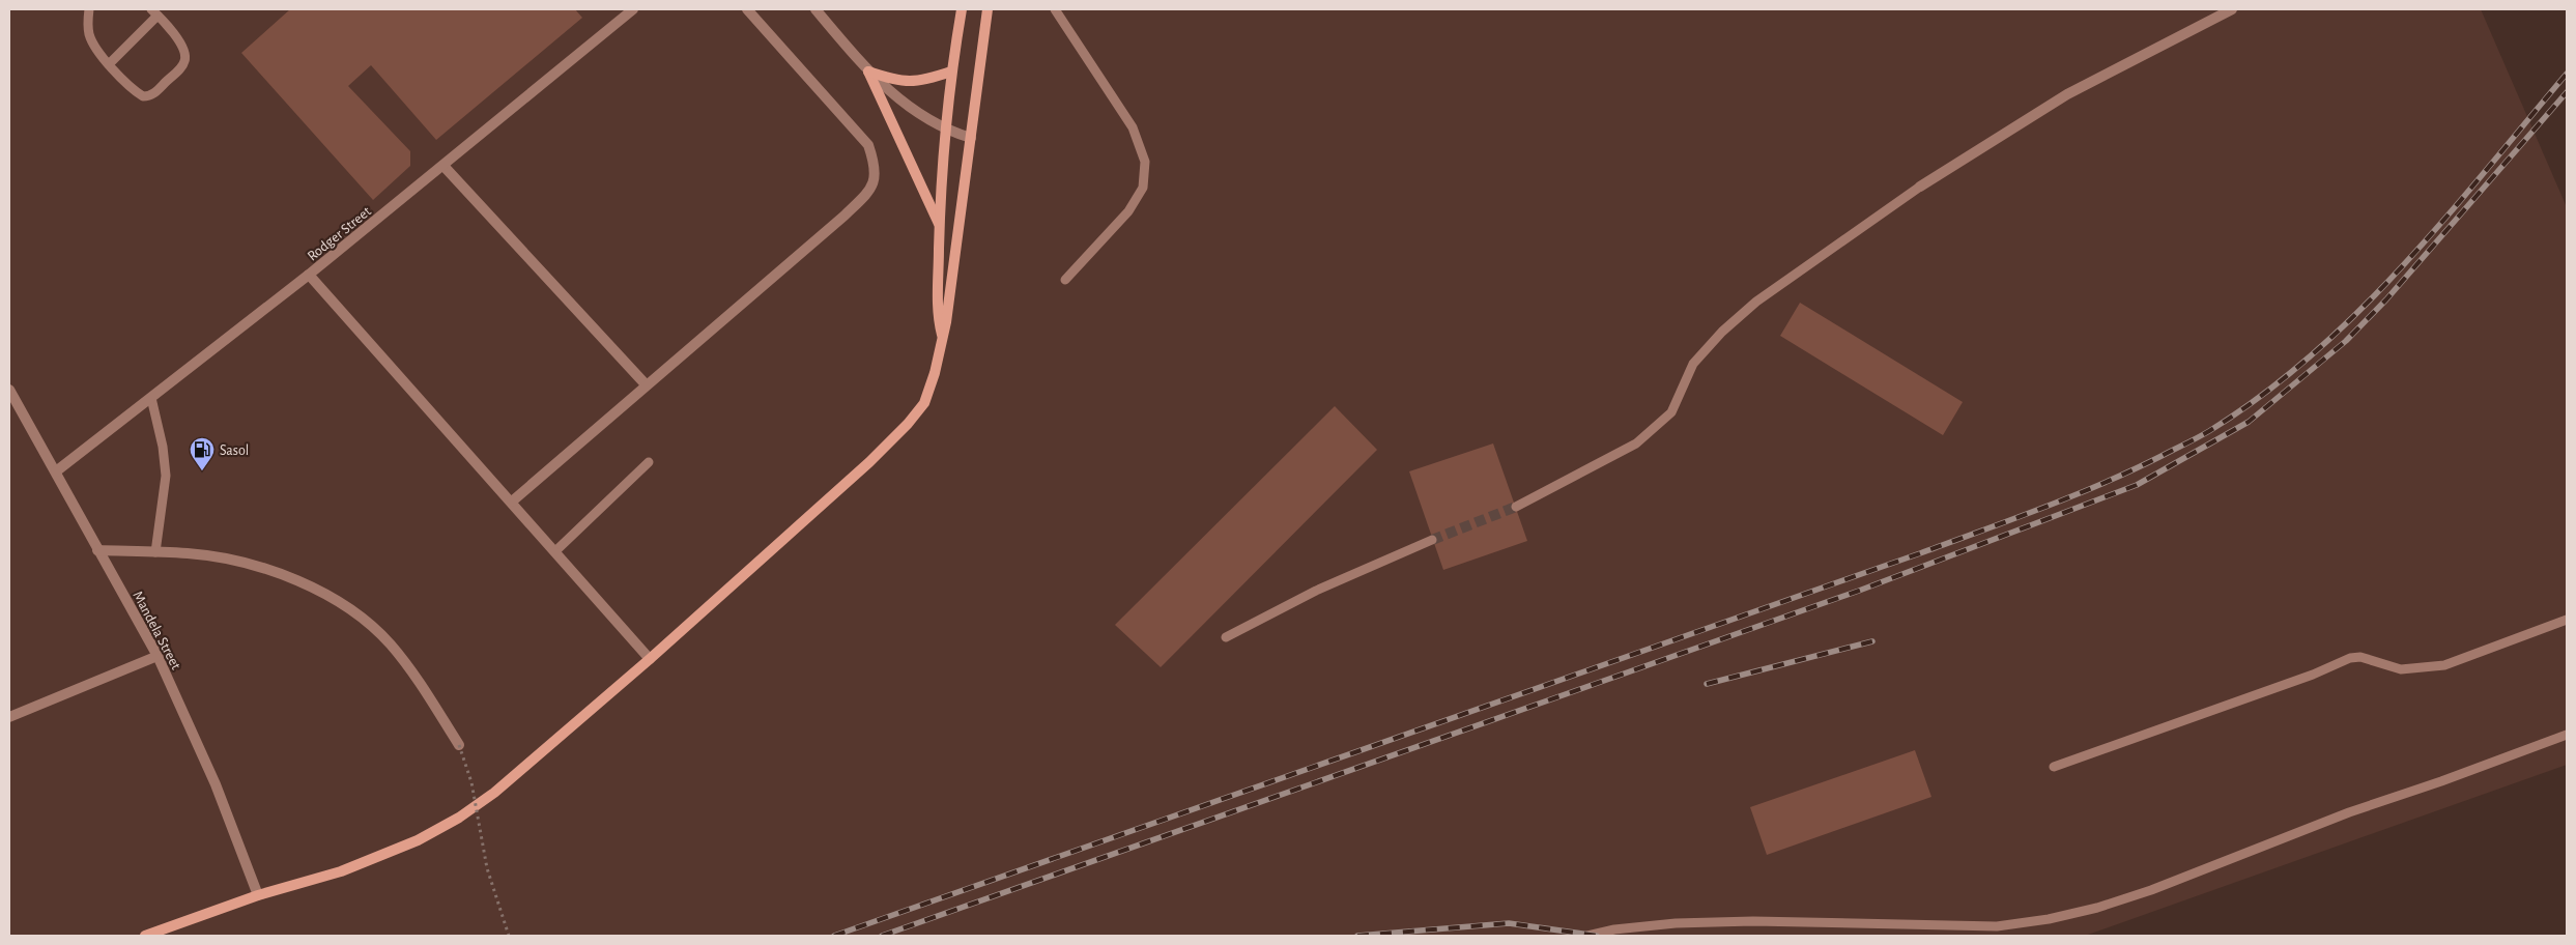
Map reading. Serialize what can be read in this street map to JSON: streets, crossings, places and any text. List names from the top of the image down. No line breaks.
{"streets":{"street":["Rodger Street","Mandela Street"]},"crossings":[["Rodger Street","Mandela Street"]],"places":{"fuel station":["Sasol"]}}
